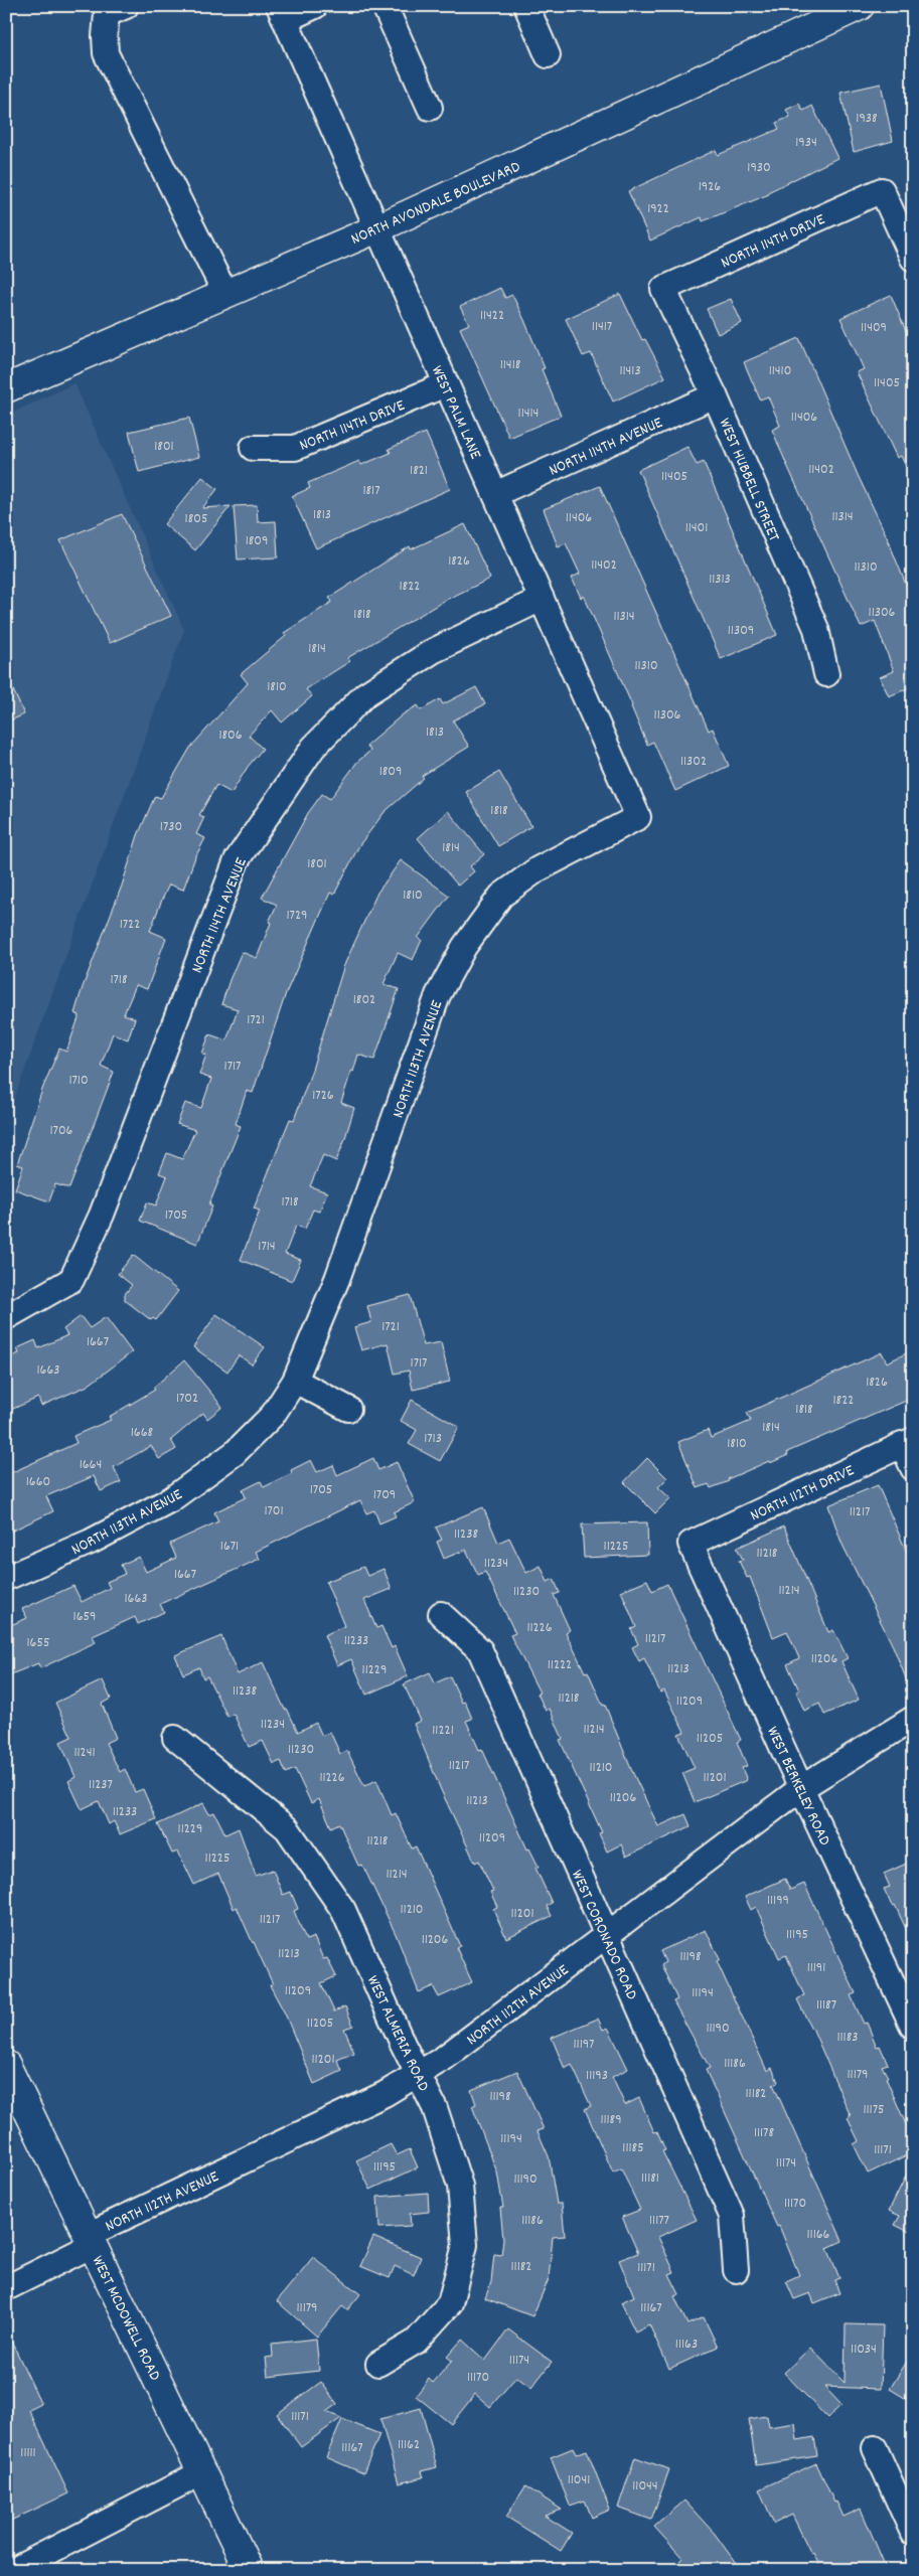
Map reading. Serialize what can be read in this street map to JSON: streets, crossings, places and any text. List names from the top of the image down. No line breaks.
{"streets":{"main road":["NORTH AVONDALE BOULEVARD","WEST MCDOWELL ROAD"],"street":["NORTH 114TH DRIVE","WEST PALM LANE","NORTH 114TH AVENUE","WEST HUBBELL STREET","NORTH 113TH AVENUE","NORTH 112TH DRIVE","WEST BERKELEY ROAD","WEST CORONADO ROAD","NORTH 112TH AVENUE","WEST ALMERIA ROAD"]},"crossings":[["NORTH AVONDALE BOULEVARD","WEST PALM LANE"],["NORTH 114TH DRIVE","WEST PALM LANE"],["NORTH 114TH DRIVE","WEST HUBBELL STREET"],["WEST PALM LANE","NORTH 114TH AVENUE"],["WEST PALM LANE","NORTH 113TH AVENUE"],["NORTH 114TH AVENUE","WEST HUBBELL STREET"],["NORTH 112TH DRIVE","WEST BERKELEY ROAD"],["WEST BERKELEY ROAD","NORTH 112TH AVENUE"],["WEST CORONADO ROAD","NORTH 112TH AVENUE"],["NORTH 112TH AVENUE","WEST ALMERIA ROAD"],["NORTH 112TH AVENUE","WEST MCDOWELL ROAD"]],"house_numbers":["1938","1934","1930","1926","1922","11422","11417","11409","11418","11413","11410","11405","11414","11406","1801","11402","1821","11405","1817","1813","11314","11406","1805","11401","1809","1826","11402","11310","11313","1822","11306","1818","11314","11309","1814","11310","1810","11306","1813","1806","11302","1809","1818","1730","1814","1801","1810","1729","1722","1718","1802","1721","1717","1710","1726","1706","1718","1705","1714","1721","1667","1717","1663","1826","1702","1822","1818","1814","1668","1713","1810","1664","1660","1705","1709","1701","11217","11238","1671","11225","11218","11234","1667","11214","11230","1663","1659","11226","11217","11233","1655","11206","11222","11213","11229","11238","11218","11209","11234","11214","11221","11205","11230","11241","11217","11210","11226","11201","11237","11206","11213","11233","11229","11209","11218","11225","11214","11199","11210","11201","11217","11195","11206","11213","11198","11191","11209","11194","11187","11205","11190","11183","11197","11201","11186","11179","11193","11182","11198","11175","11189","11178","11194","11185","11171","11174","11195","11181","11190","11170","11186","11177","11166","11182","11171","11179","11167","11163","11034","11174","11170","11171","11162","11167","11111","11041","11044"]}
